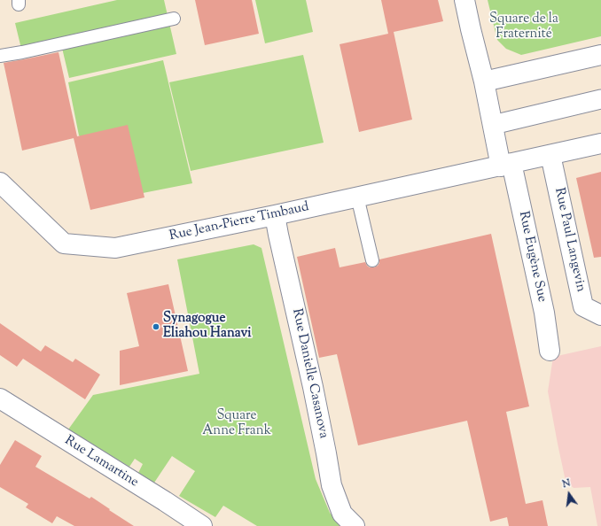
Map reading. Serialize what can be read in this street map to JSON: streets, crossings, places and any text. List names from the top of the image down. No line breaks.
{"streets":{"street":["Rue Jean-Pierre Timbaud","Rue Paul Langevin","Rue Eugène Sue","Rue Danielle Casanova","Rue Lamartine"]},"crossings":[["Rue Jean-Pierre Timbaud","Rue Paul Langevin"],["Rue Jean-Pierre Timbaud","Rue Eugène Sue"],["Rue Jean-Pierre Timbaud","Rue Danielle Casanova"]],"parks":["Square de la Fraternité","Square Anne Frank"],"places":["Synagogue Eliahou Hanavi"],"north":"top"}
